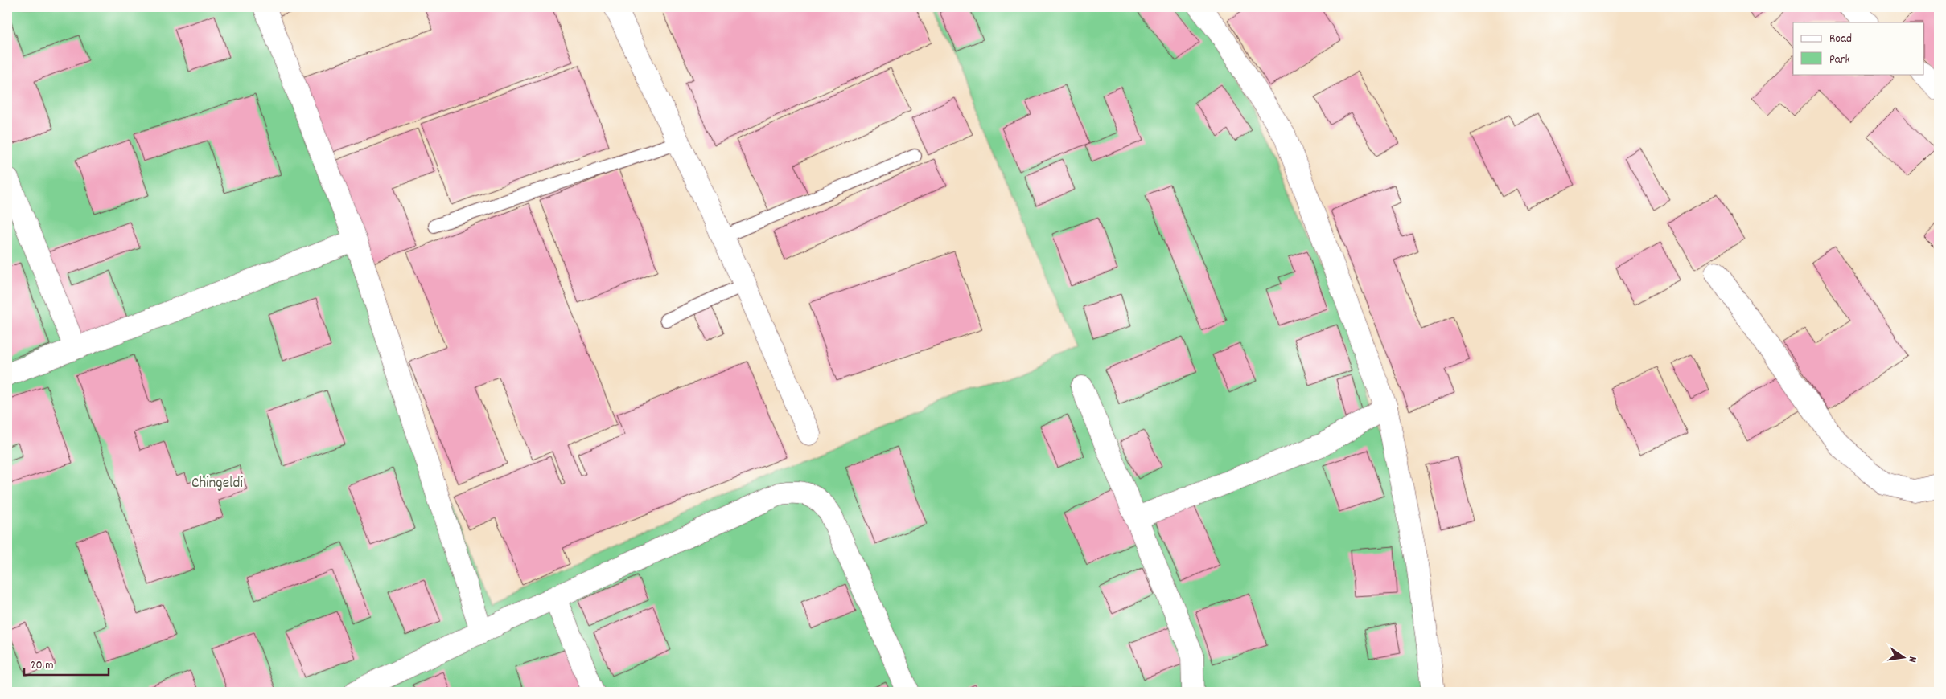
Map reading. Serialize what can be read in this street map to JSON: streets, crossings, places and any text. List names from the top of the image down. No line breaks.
{"parks":["Chingeldi"],"legend":["Road","Park"],"scale_bar":"20 m","north":"right"}
